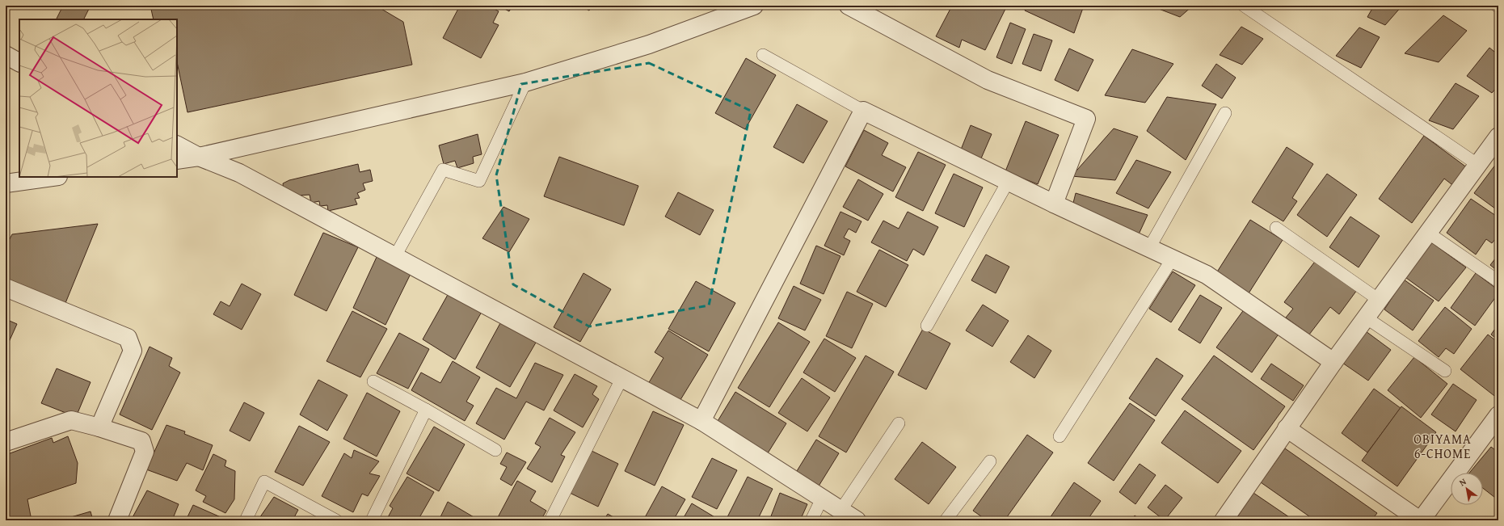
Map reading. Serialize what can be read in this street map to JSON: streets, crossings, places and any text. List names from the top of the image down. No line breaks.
{"districts":["OBIYAMA 6-CHOME"],"north":"top left"}
